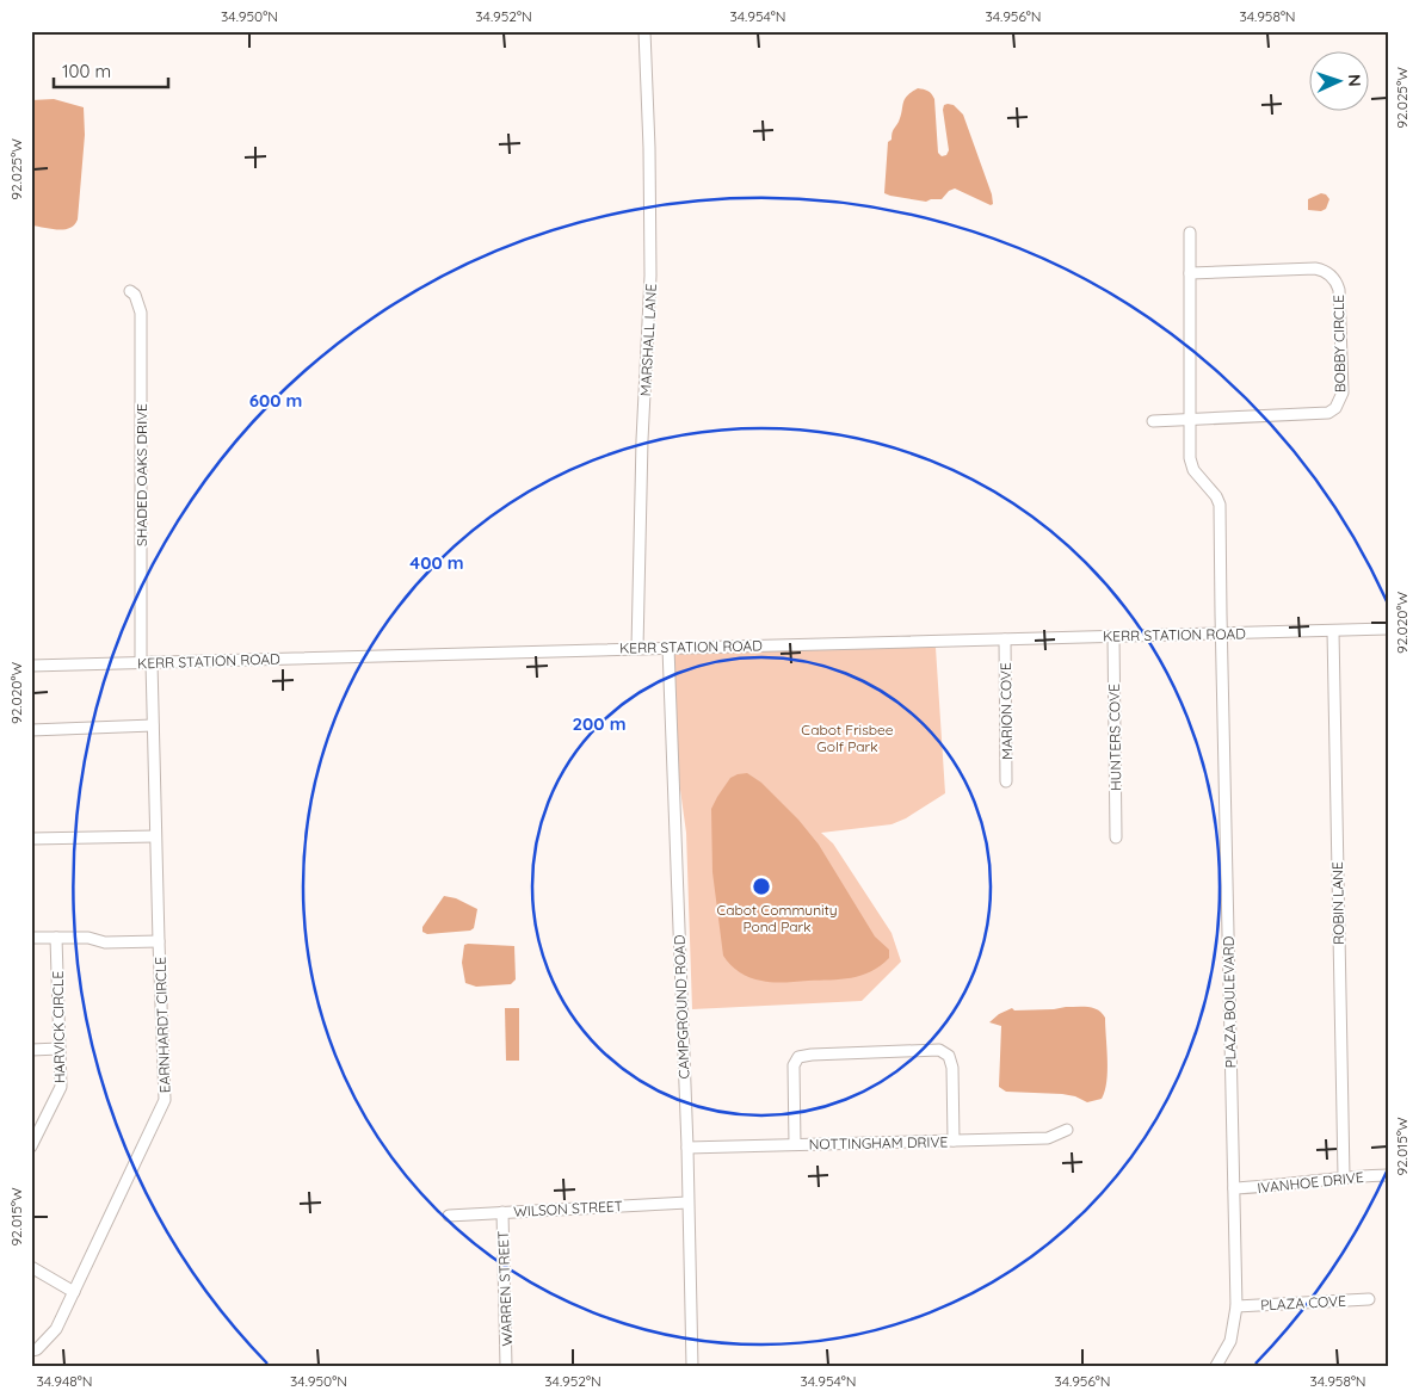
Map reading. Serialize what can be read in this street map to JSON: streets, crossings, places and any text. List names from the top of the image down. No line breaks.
{"streets":{"street":["MARSHALL LANE","BOBBY CIRCLE","SHADED OAKS DRIVE","KERR STATION ROAD","MARION COVE","HUNTERS COVE","ROBIN LANE","PLAZA BOULEVARD","CAMPGROUND ROAD","EARNHARDT CIRCLE","HARVICK CIRCLE","NOTTINGHAM DRIVE","IVANHOE DRIVE","WILSON STREET","WARREN STREET","PLAZA COVE"]},"crossings":[["MARSHALL LANE","KERR STATION ROAD"],["BOBBY CIRCLE","PLAZA BOULEVARD"],["SHADED OAKS DRIVE","KERR STATION ROAD"],["KERR STATION ROAD","MARION COVE"],["KERR STATION ROAD","HUNTERS COVE"],["KERR STATION ROAD","ROBIN LANE"],["KERR STATION ROAD","PLAZA BOULEVARD"],["KERR STATION ROAD","CAMPGROUND ROAD"],["KERR STATION ROAD","EARNHARDT CIRCLE"],["ROBIN LANE","IVANHOE DRIVE"],["PLAZA BOULEVARD","IVANHOE DRIVE"],["PLAZA BOULEVARD","PLAZA COVE"],["CAMPGROUND ROAD","NOTTINGHAM DRIVE"],["CAMPGROUND ROAD","WILSON STREET"],["WILSON STREET","WARREN STREET"]],"parks":["Cabot Frisbee Golf Park","Cabot Community Pond Park"],"scale_bar":"100 m","north":"right","coordinates":["34.950°N","34.952°N","34.954°N","34.956°N","34.958°N","92.025°W","92.020°W","92.015°W","34.948°N"],"rings":["600 m","400 m","200 m"]}
